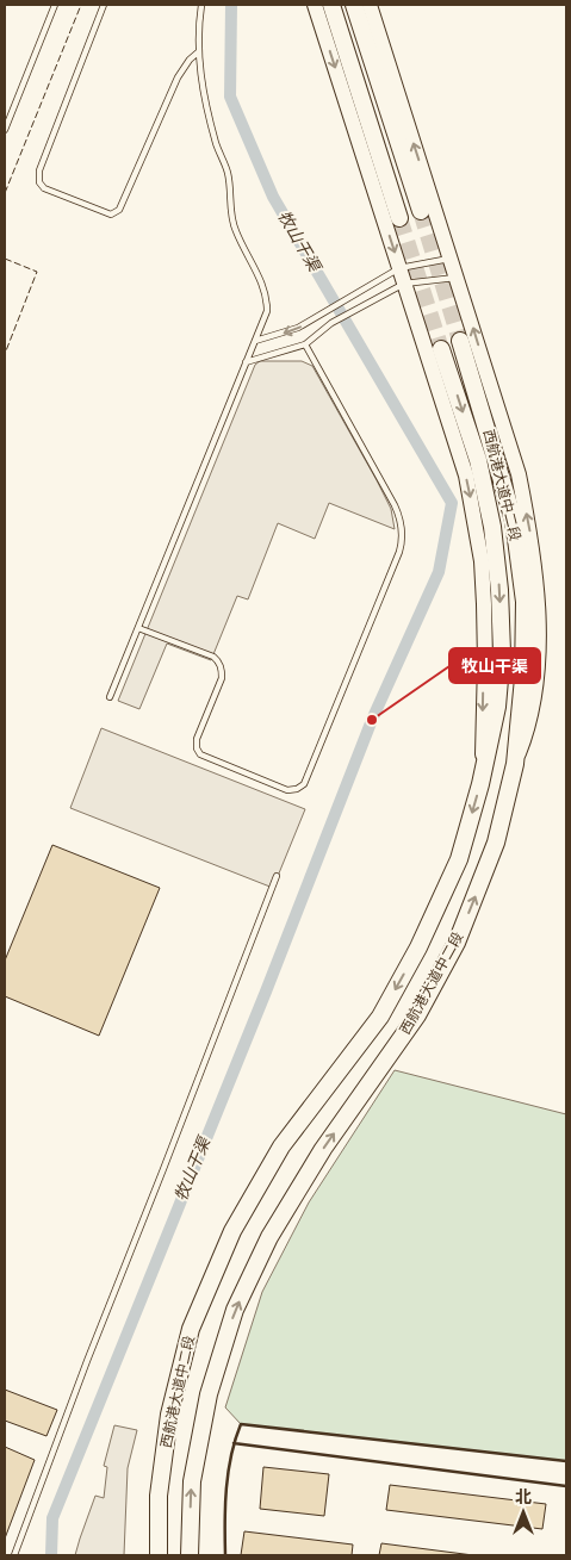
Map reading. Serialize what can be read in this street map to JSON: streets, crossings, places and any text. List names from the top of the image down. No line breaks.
{"streets":{"main road":["西航港大道中二段"]},"water":["牧山干渠"],"places":["牧山干渠"],"north":"top"}
